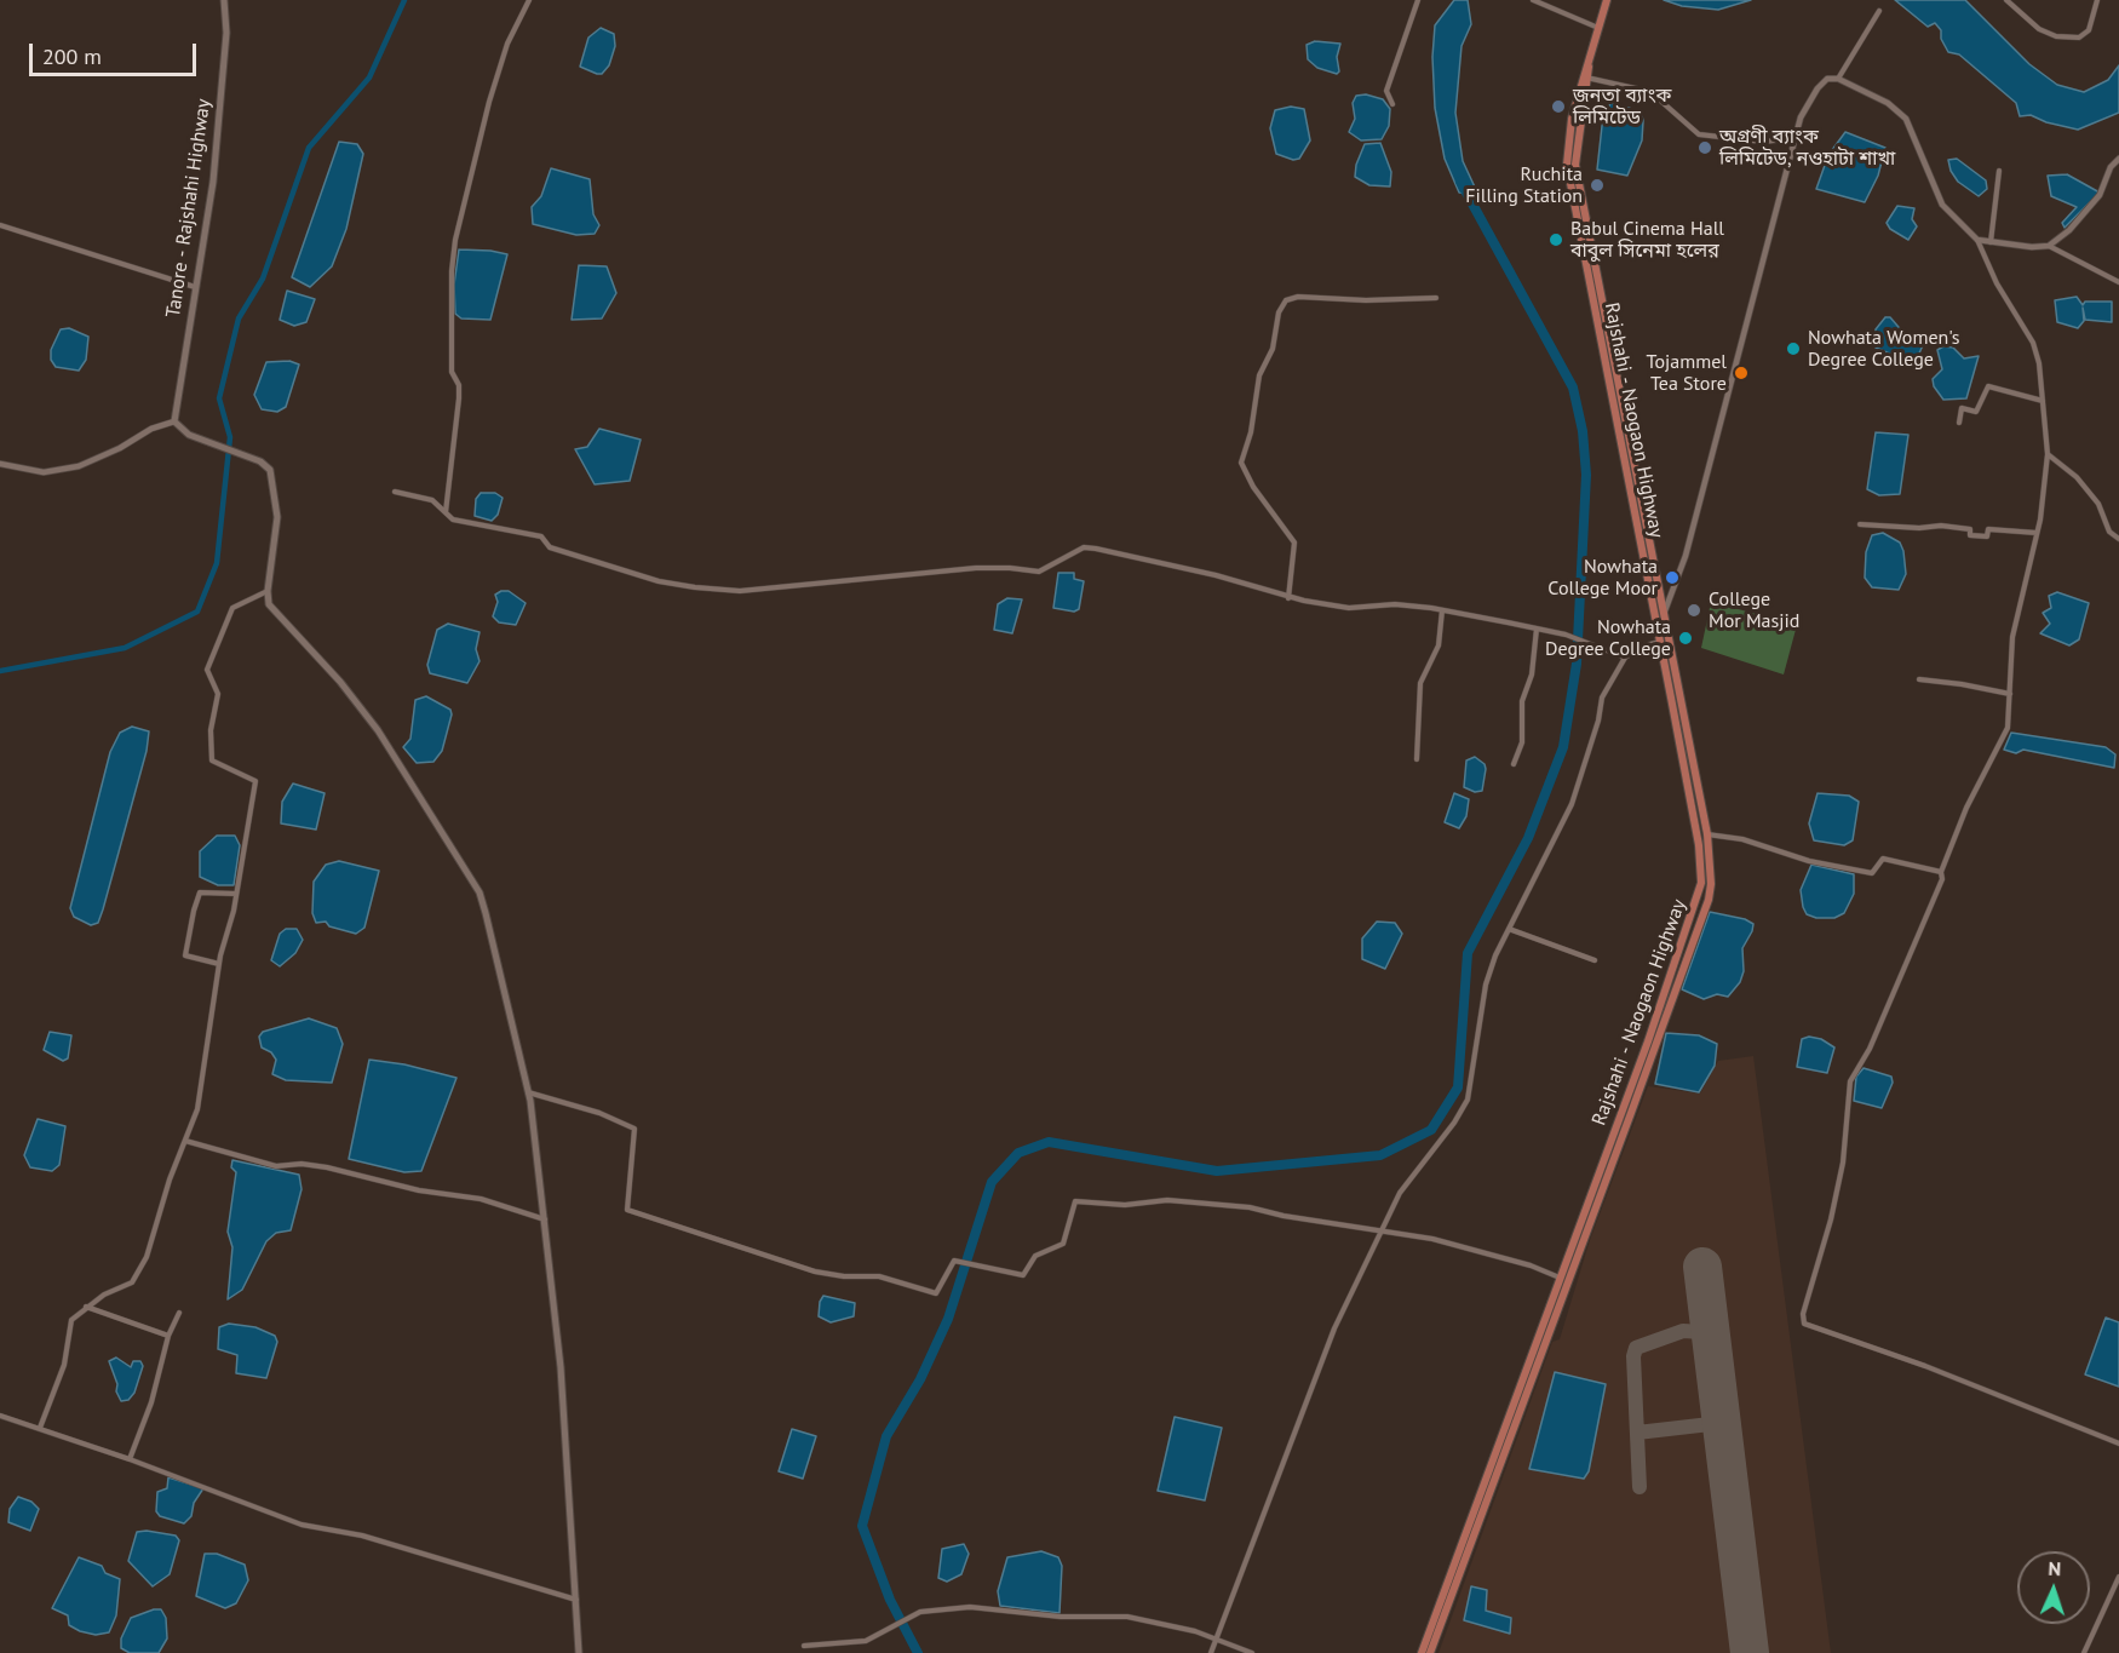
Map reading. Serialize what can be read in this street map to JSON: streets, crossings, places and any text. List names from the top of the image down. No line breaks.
{"streets":{"main road":["Tanore - Rajshahi Highway","Rajshahi - Naogaon Highway"]},"places":["জনতা ব্যাংক লিমিটেড","অগ্রণী ব্যাংক লিমিটেড, নওহাটা শাখা","Ruchita Filling Station","Babul Cinema Hall বাবুল সিনেমা হলের","Nowhata Women's Degree College","Tojammel Tea Store","Nowhata College Moor","College Mor Masjid","Nowhata Degree College"],"scale_bar":"200 m","north":"top"}
